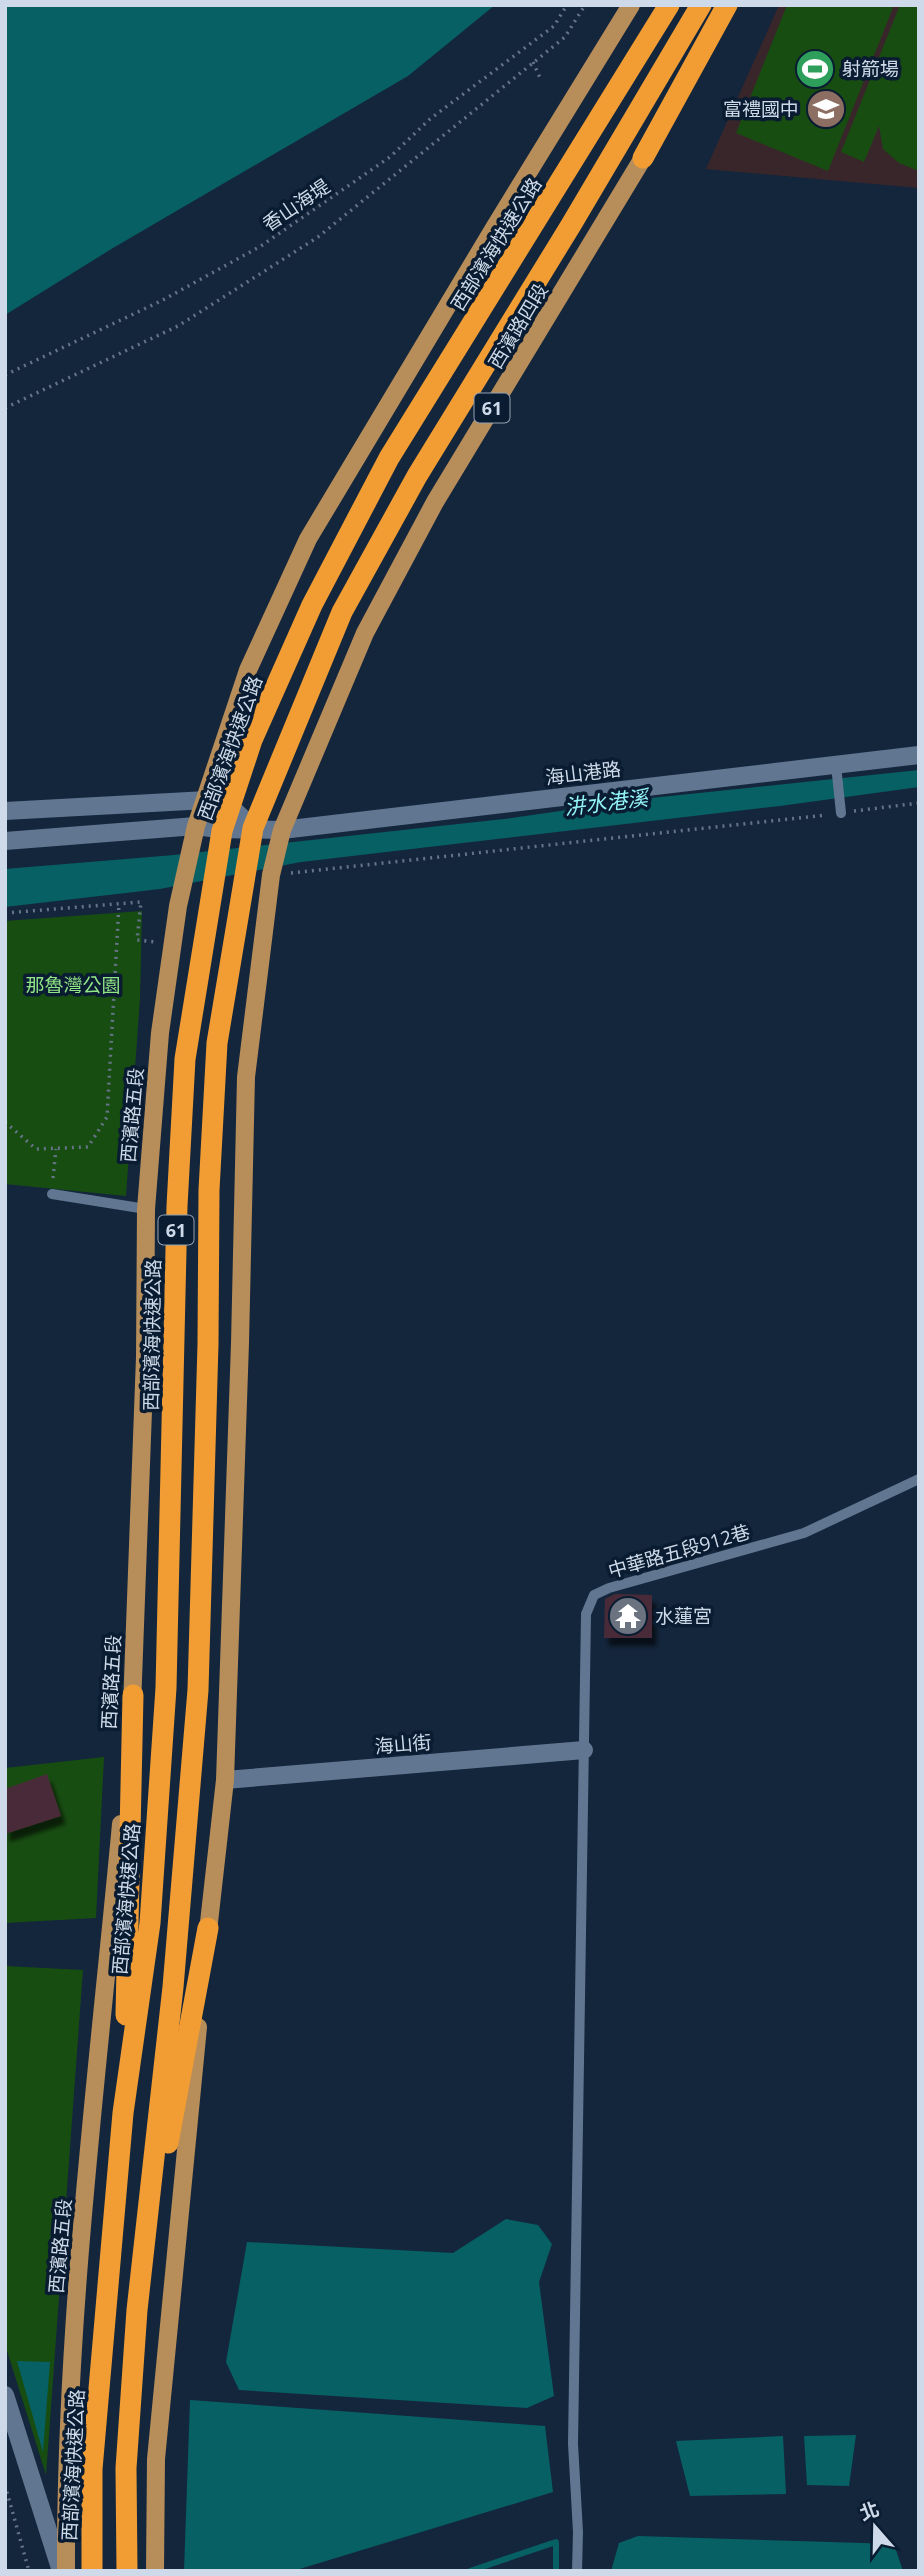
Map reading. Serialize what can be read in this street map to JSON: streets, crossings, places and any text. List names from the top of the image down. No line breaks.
{"streets":{"highway":["西部濱海快速公路","61"],"main road":["西濱路四段","西濱路五段"],"street":["海山港路","海山街"],"lane":["中華路五段912巷"],"path":["香山海堤"]},"crossings":[["西部濱海快速公路","海山港路"],["西濱路四段","61"],["西濱路四段","海山港路"],["61","海山港路"],["61","西濱路五段"],["61","海山街"],["海山港路","西濱路五段"],["中華路五段912巷","海山街"]],"water":["汫水港溪"],"parks":["那魯灣公園"],"places":{"sports":["射箭場"],"school or university":["富禮國中"],"temple":["水蓮宮"]},"north":"top"}
